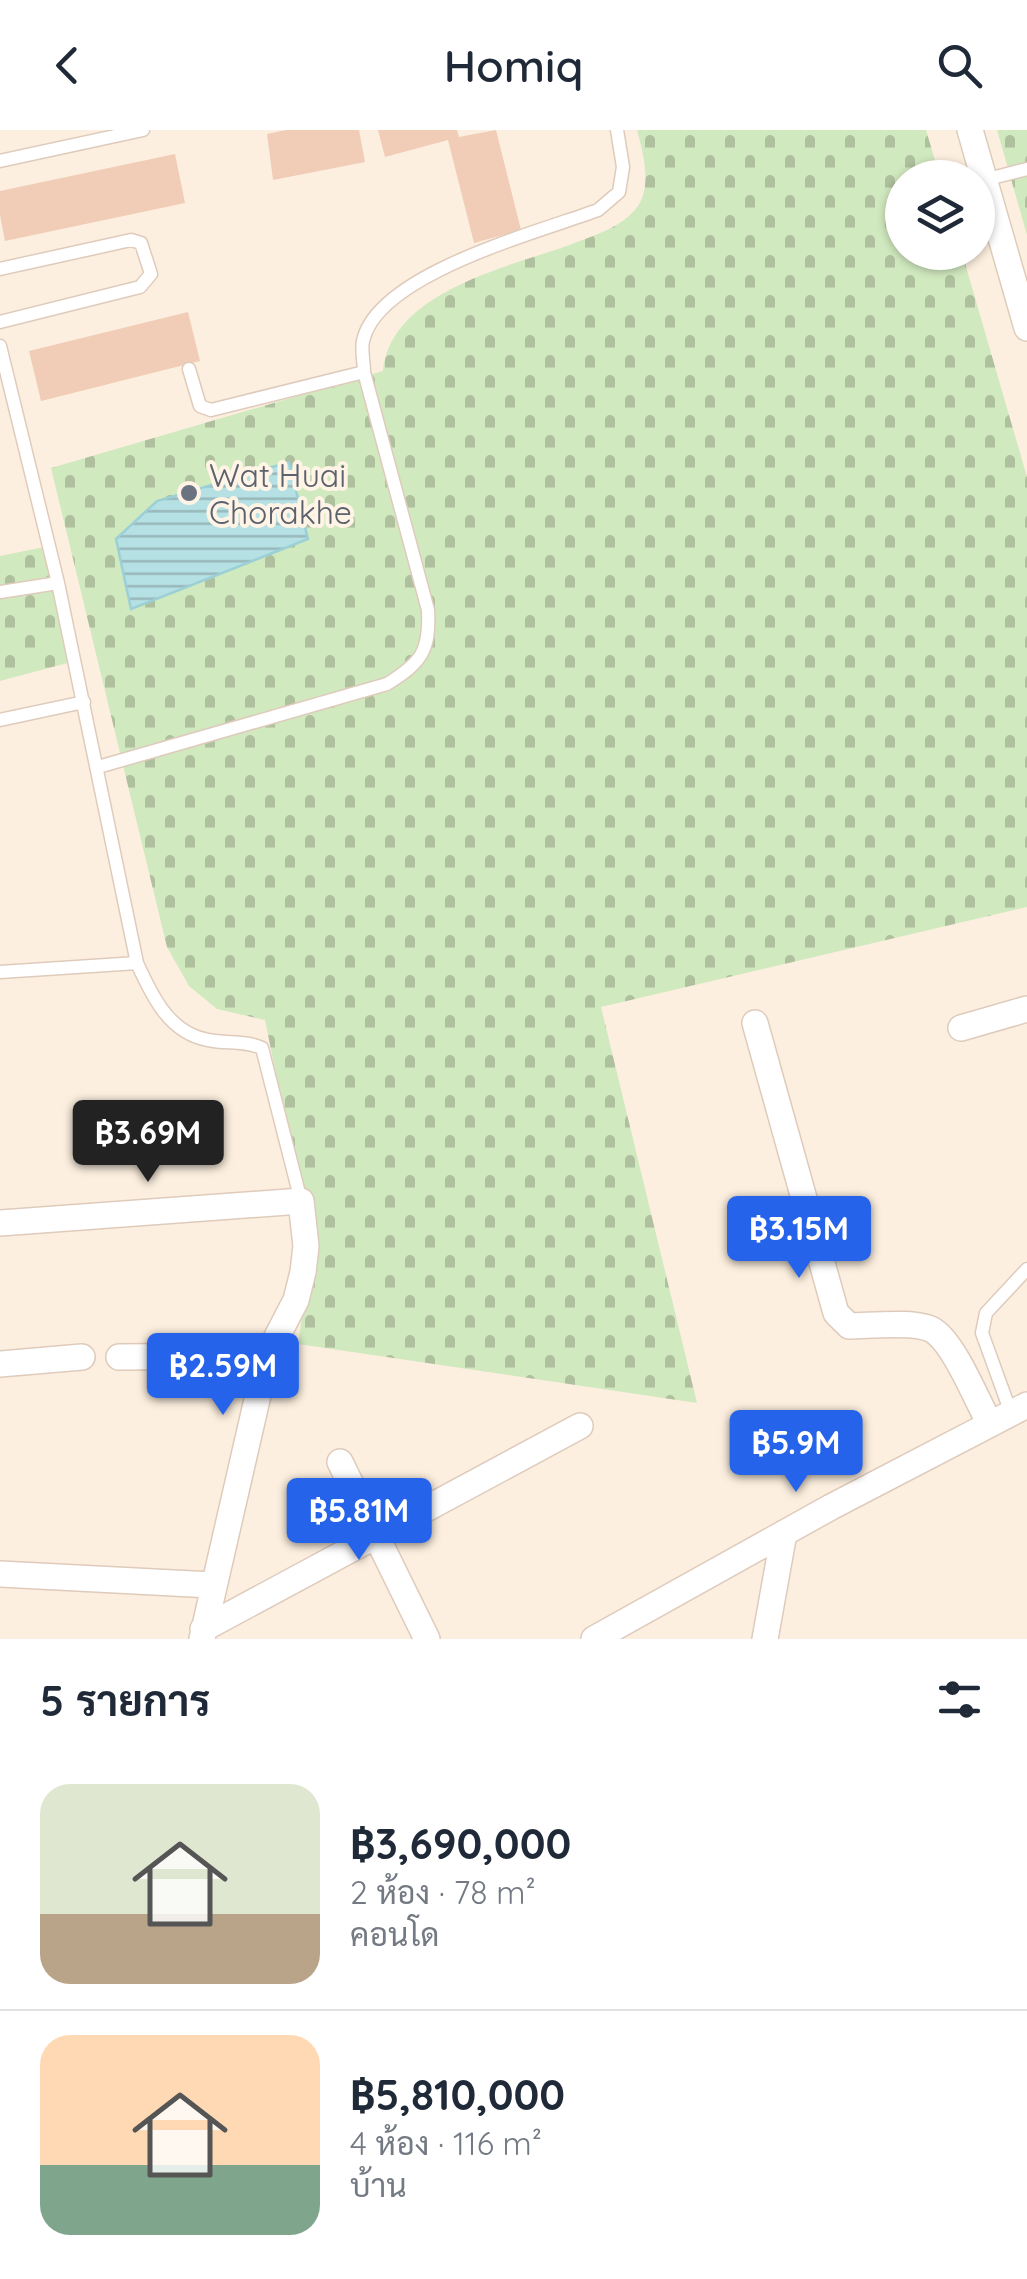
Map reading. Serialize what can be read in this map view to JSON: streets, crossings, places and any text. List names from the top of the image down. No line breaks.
{"places":["Wat Huai Chorakhe"],"page":{"header":"Homiq","price":["฿3.69M","฿3.15M","฿2.59M","฿5.9M","฿5.81M"],"heading":"5 รายการ","list":[{"name":"฿3,690,000","note":"2 ห้อง · 78 m² · คอนโด"},{"name":"฿5,810,000","note":"4 ห้อง · 116 m² · บ้าน"}]}}
